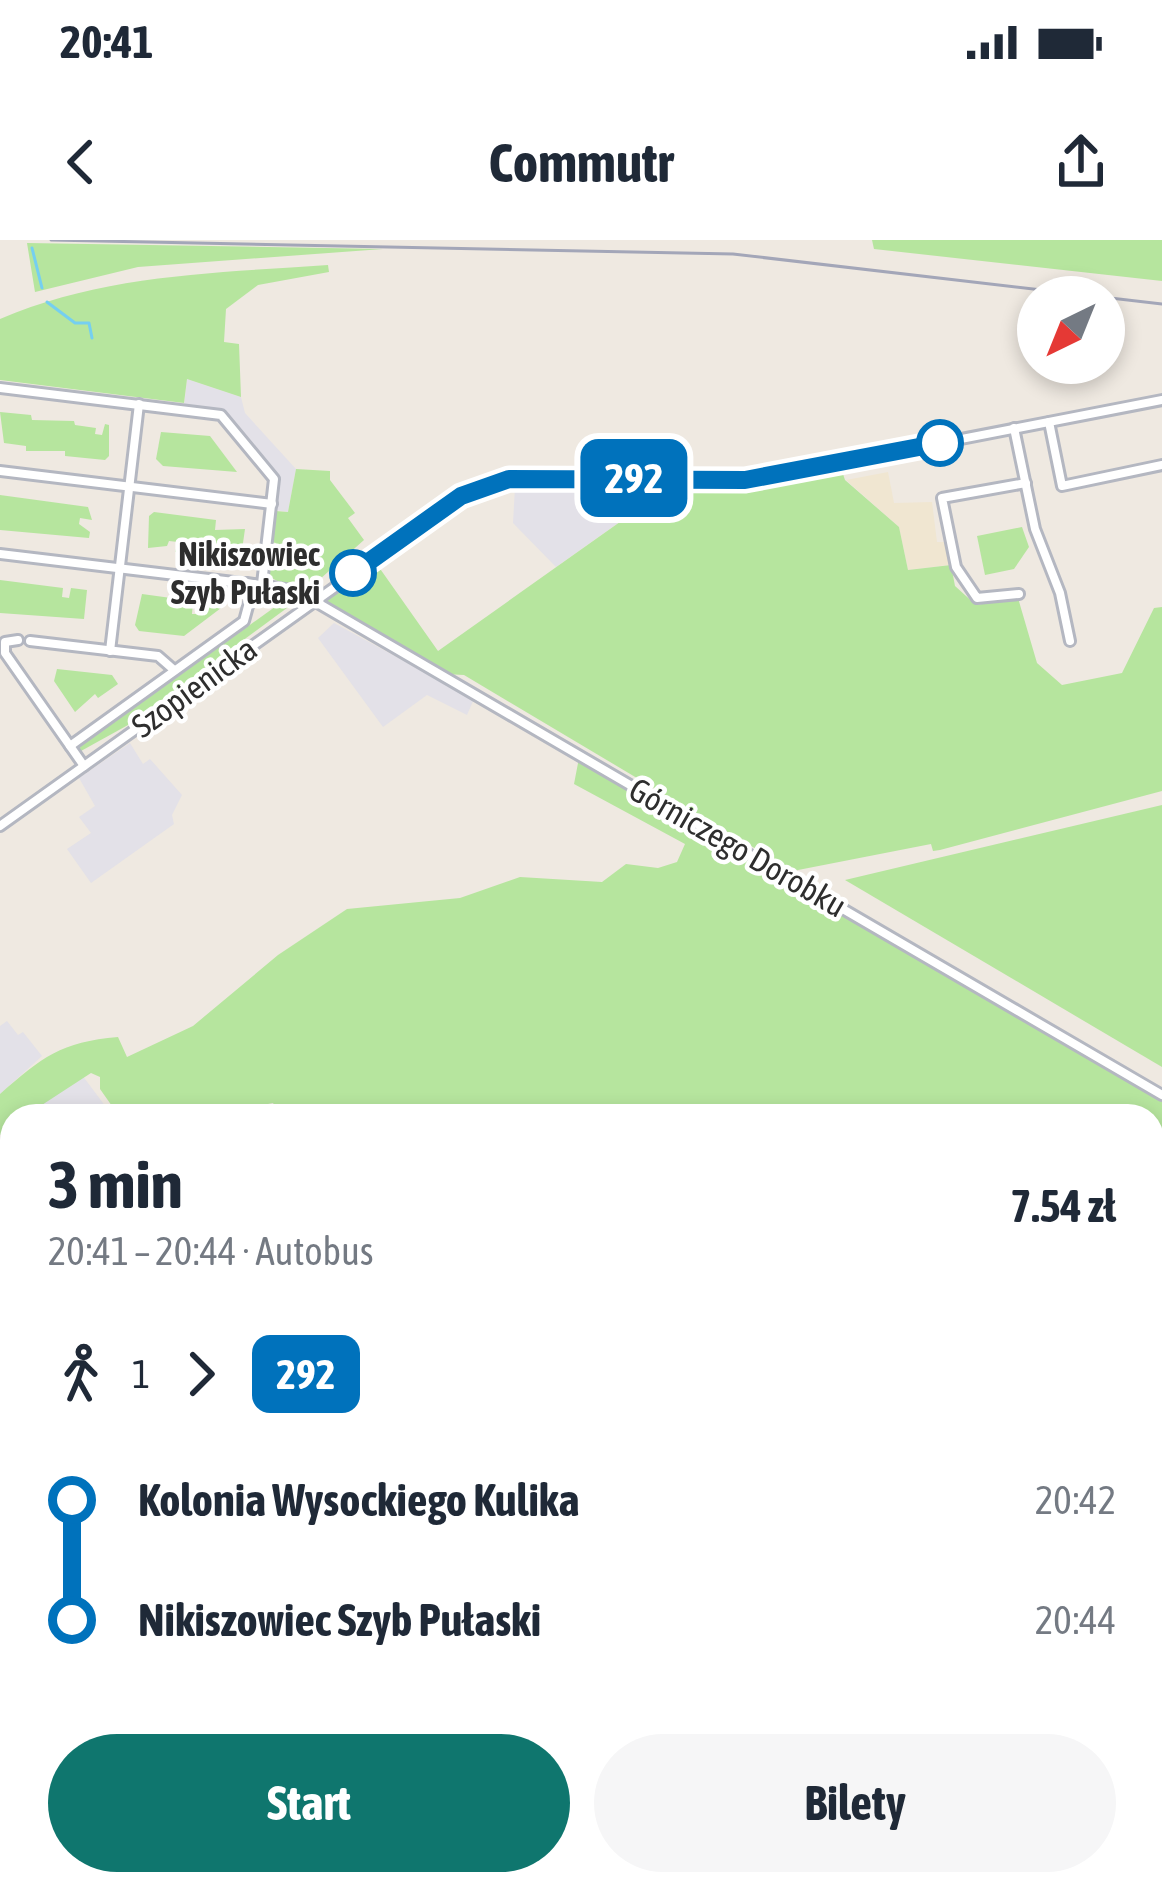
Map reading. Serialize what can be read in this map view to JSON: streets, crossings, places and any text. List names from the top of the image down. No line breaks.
{"streets":{"street":["Szopienicka","Górniczego Dorobku"]},"crossings":[["Szopienicka","Górniczego Dorobku"]],"places":["Nikiszowiec Szyb Pułaski"],"lines":["bus line 292"],"north":"bottom left","page":{"status":"20:41","header":"Commutr","on_map":"292","heading":["3 min","20:41 – 20:44 · Autobus","7.54 zł"],"legs":["1","292"],"list":[{"name":"Kolonia Wysockiego Kulika","value":"20:42"},{"name":"Nikiszowiec Szyb Pułaski","value":"20:44"}],"buttons":["Start","Bilety"]}}
